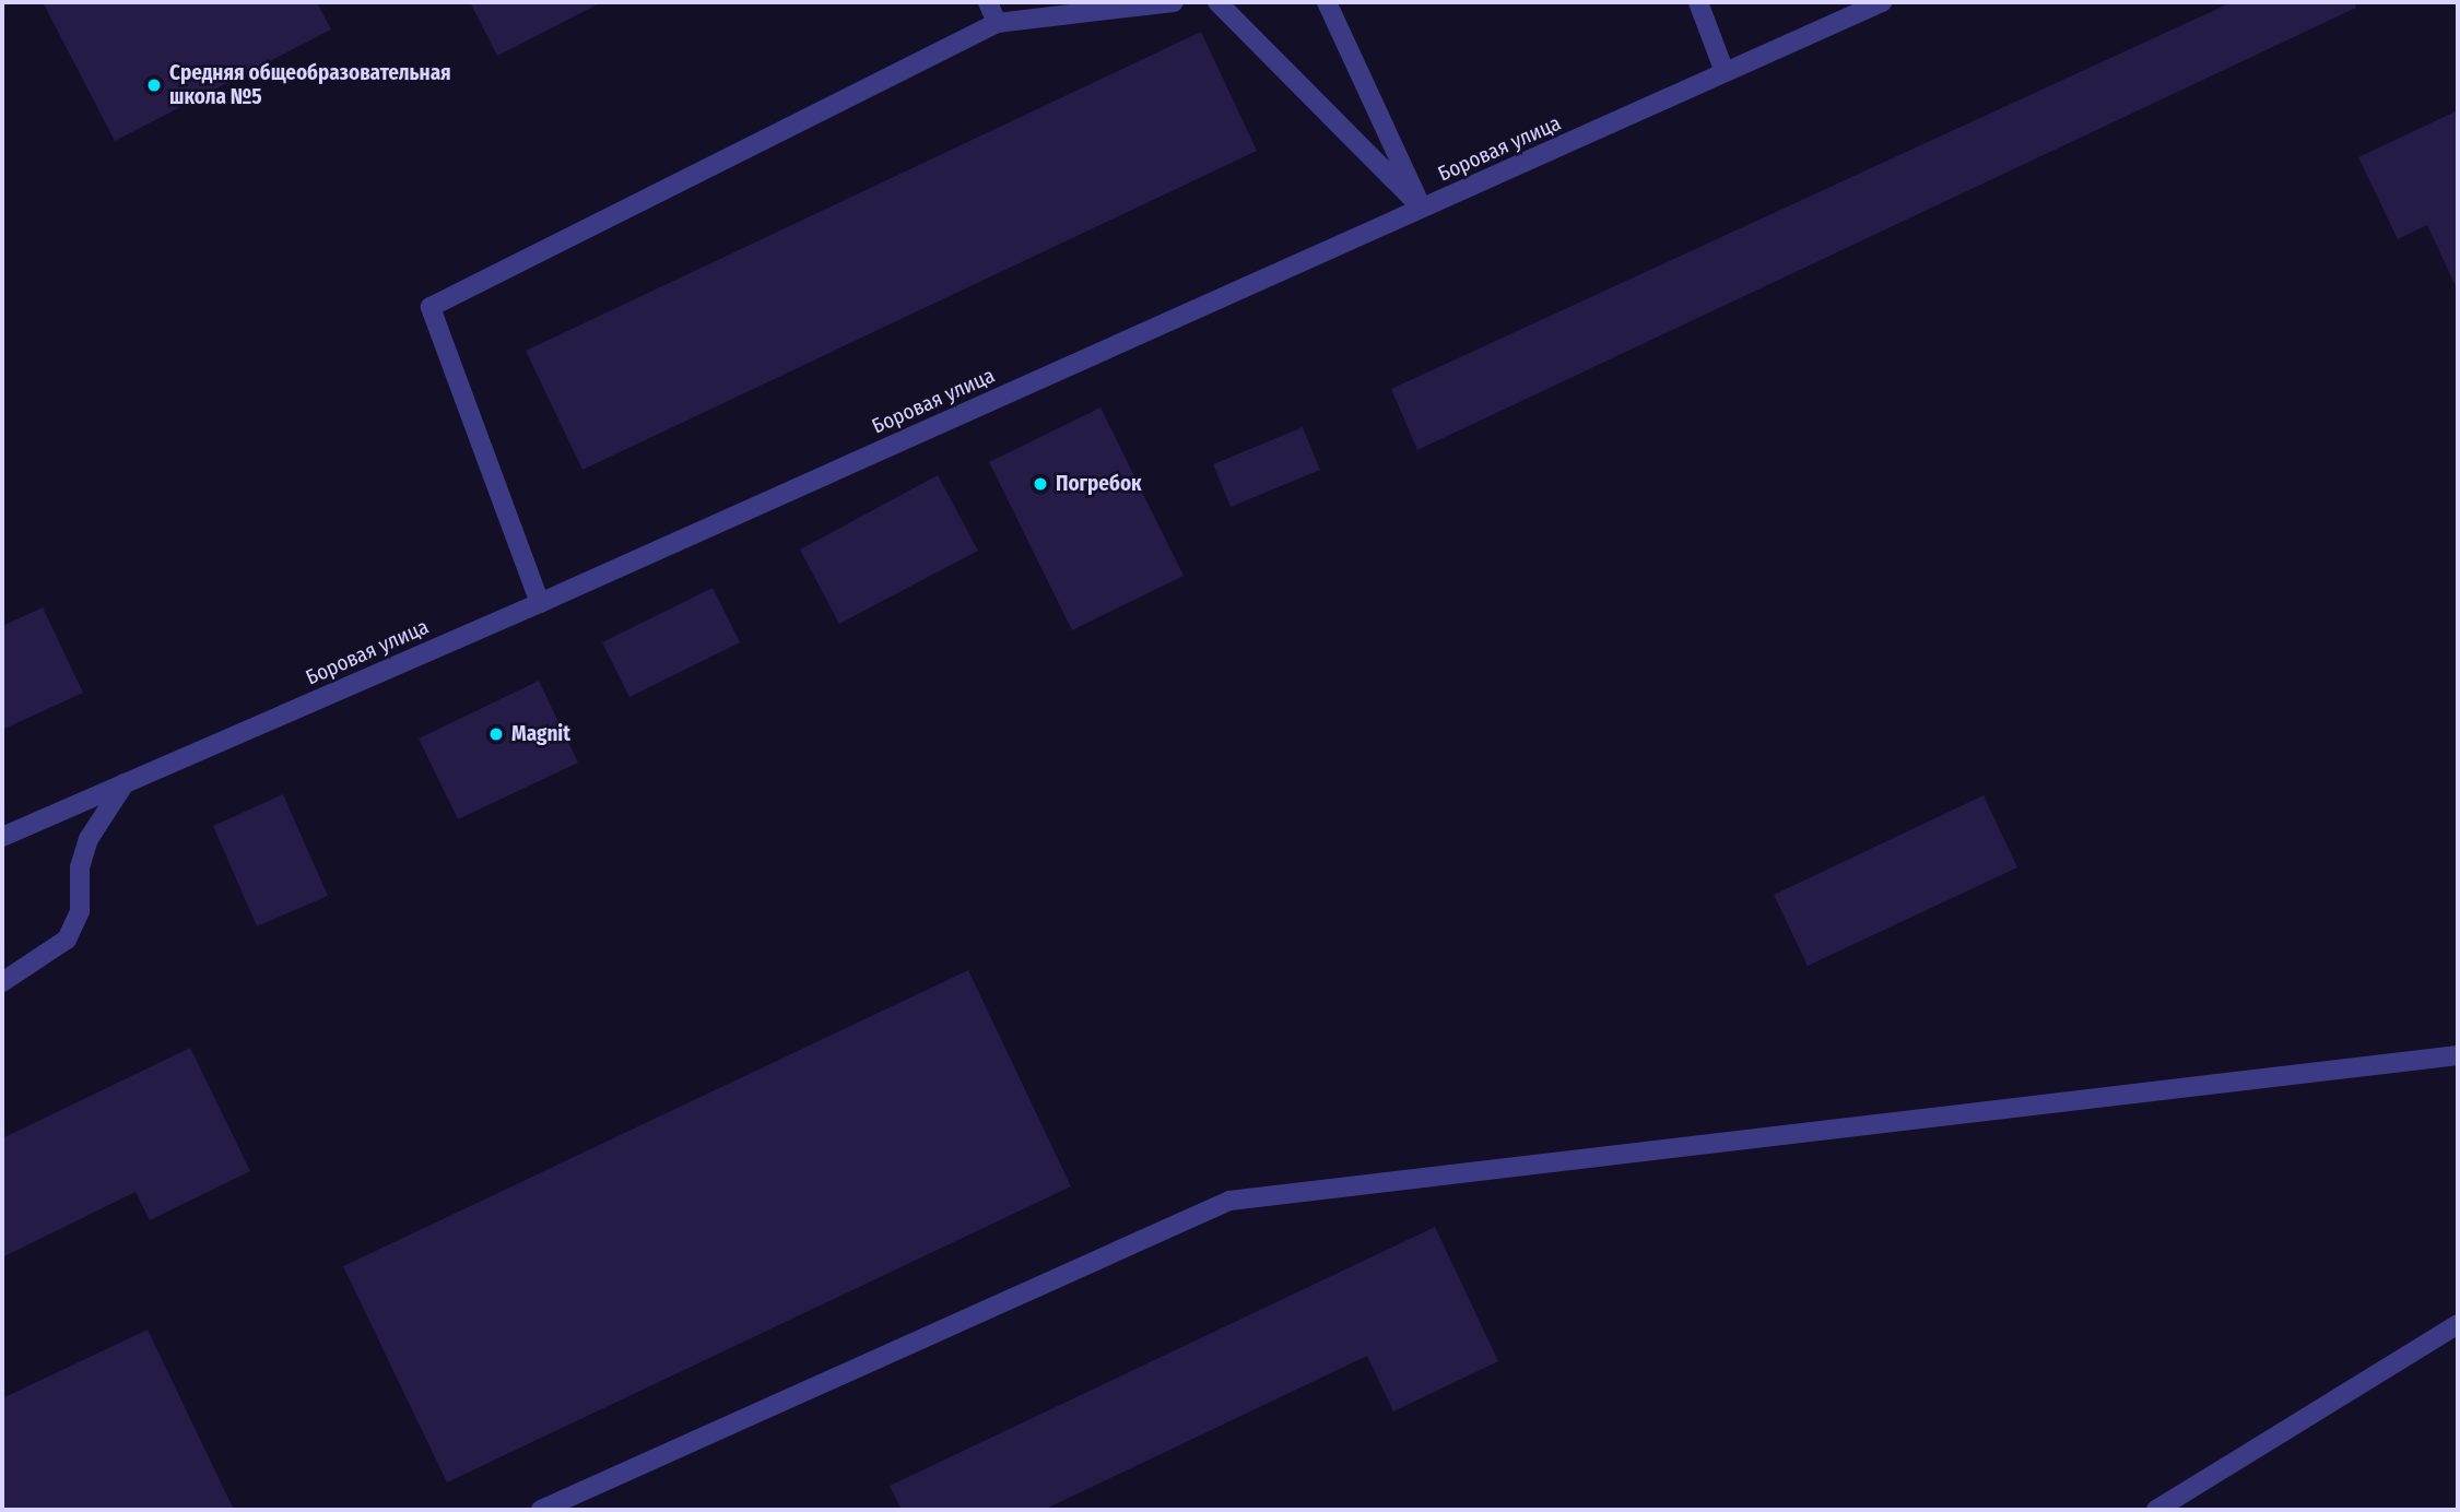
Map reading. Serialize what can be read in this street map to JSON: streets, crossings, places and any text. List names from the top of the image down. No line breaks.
{"streets":{"street":["Боровая улица"]},"places":["Средняя общеобразовательная школа №5","Погребок","Magnit"]}
